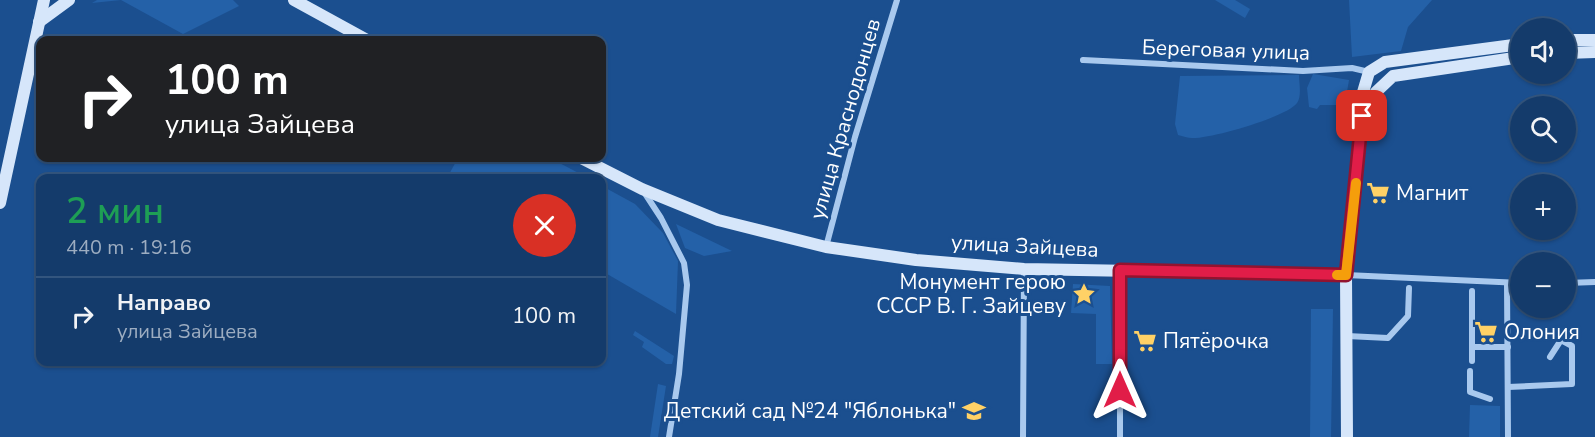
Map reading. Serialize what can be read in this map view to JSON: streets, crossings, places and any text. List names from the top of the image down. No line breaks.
{"streets":{"main road":["улица Зайцева"],"street":["Береговая улица","улица Краснодонцев"]},"crossings":[["улица Краснодонцев","улица Зайцева"]],"places":{"supermarket":["Магнит","Олония","Пятёрочка"],"place":["Монумент герою СССР В. Г. Зайцеву"],"school or university":["Детский сад №24 \"Яблонька\""]},"page":{"map_buttons":["+","−"],"turn":["100 m","улица Зайцева"],"heading":["2 мин","440 m · 19:16"],"list":[{"name":"Направо","note":"улица Зайцева","value":"100 m"}]}}
